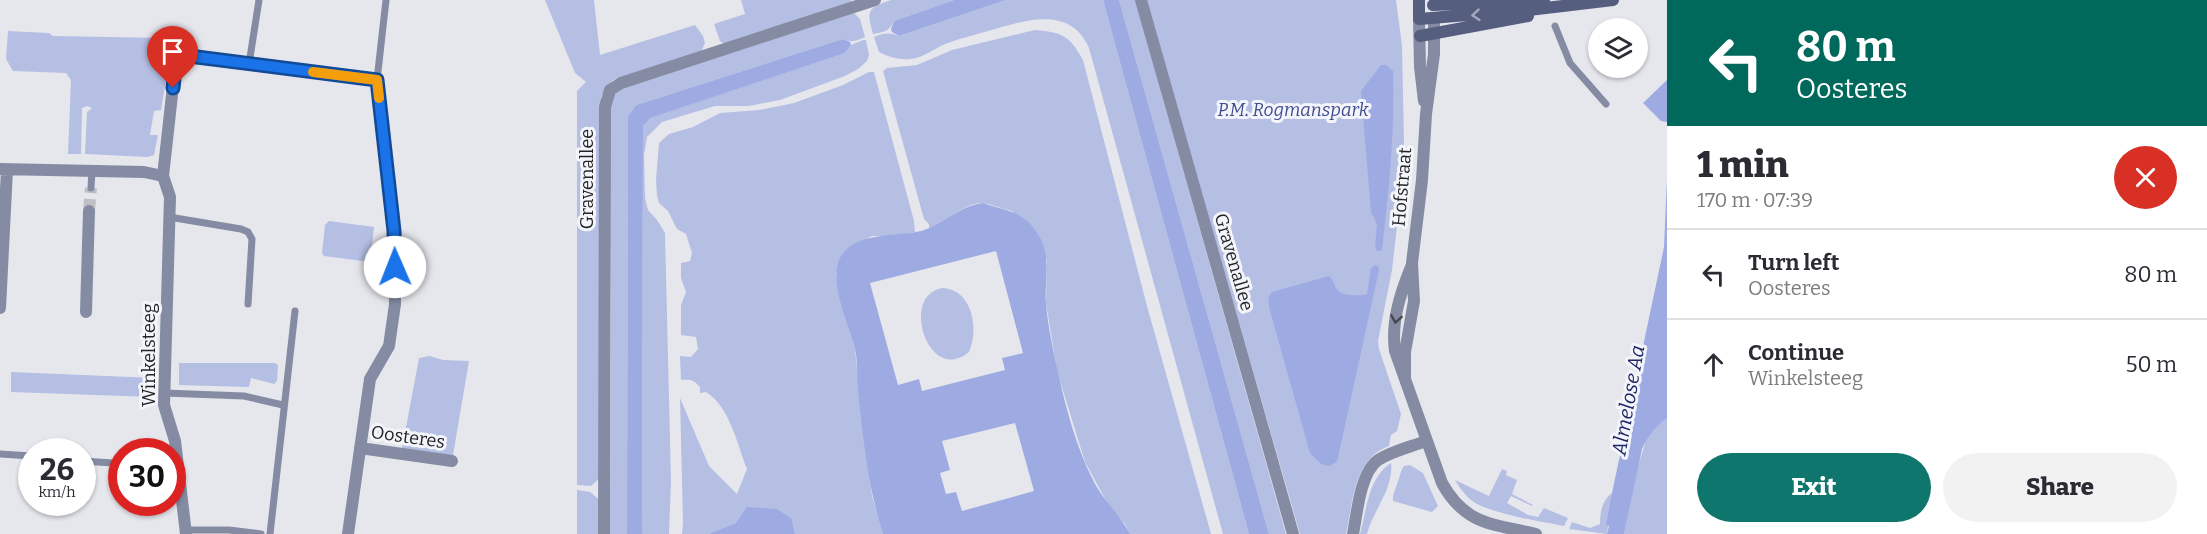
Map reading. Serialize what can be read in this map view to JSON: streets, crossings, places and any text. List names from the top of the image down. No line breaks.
{"streets":{"street":["Gravenallee","Hofstraat","Winkelsteeg","Oosteres"]},"water":["Almelose Aa"],"parks":["P.M. Rogmanspark"],"page":{"turn":["80 m","Oosteres"],"heading":["1 min","170 m · 07:39"],"list":[{"name":"Turn left","note":"Oosteres","value":"80 m"},{"name":"Continue","note":"Winkelsteeg","value":"50 m"}],"speed":"26 km/h","limit":"30","buttons":["Exit","Share"]}}
